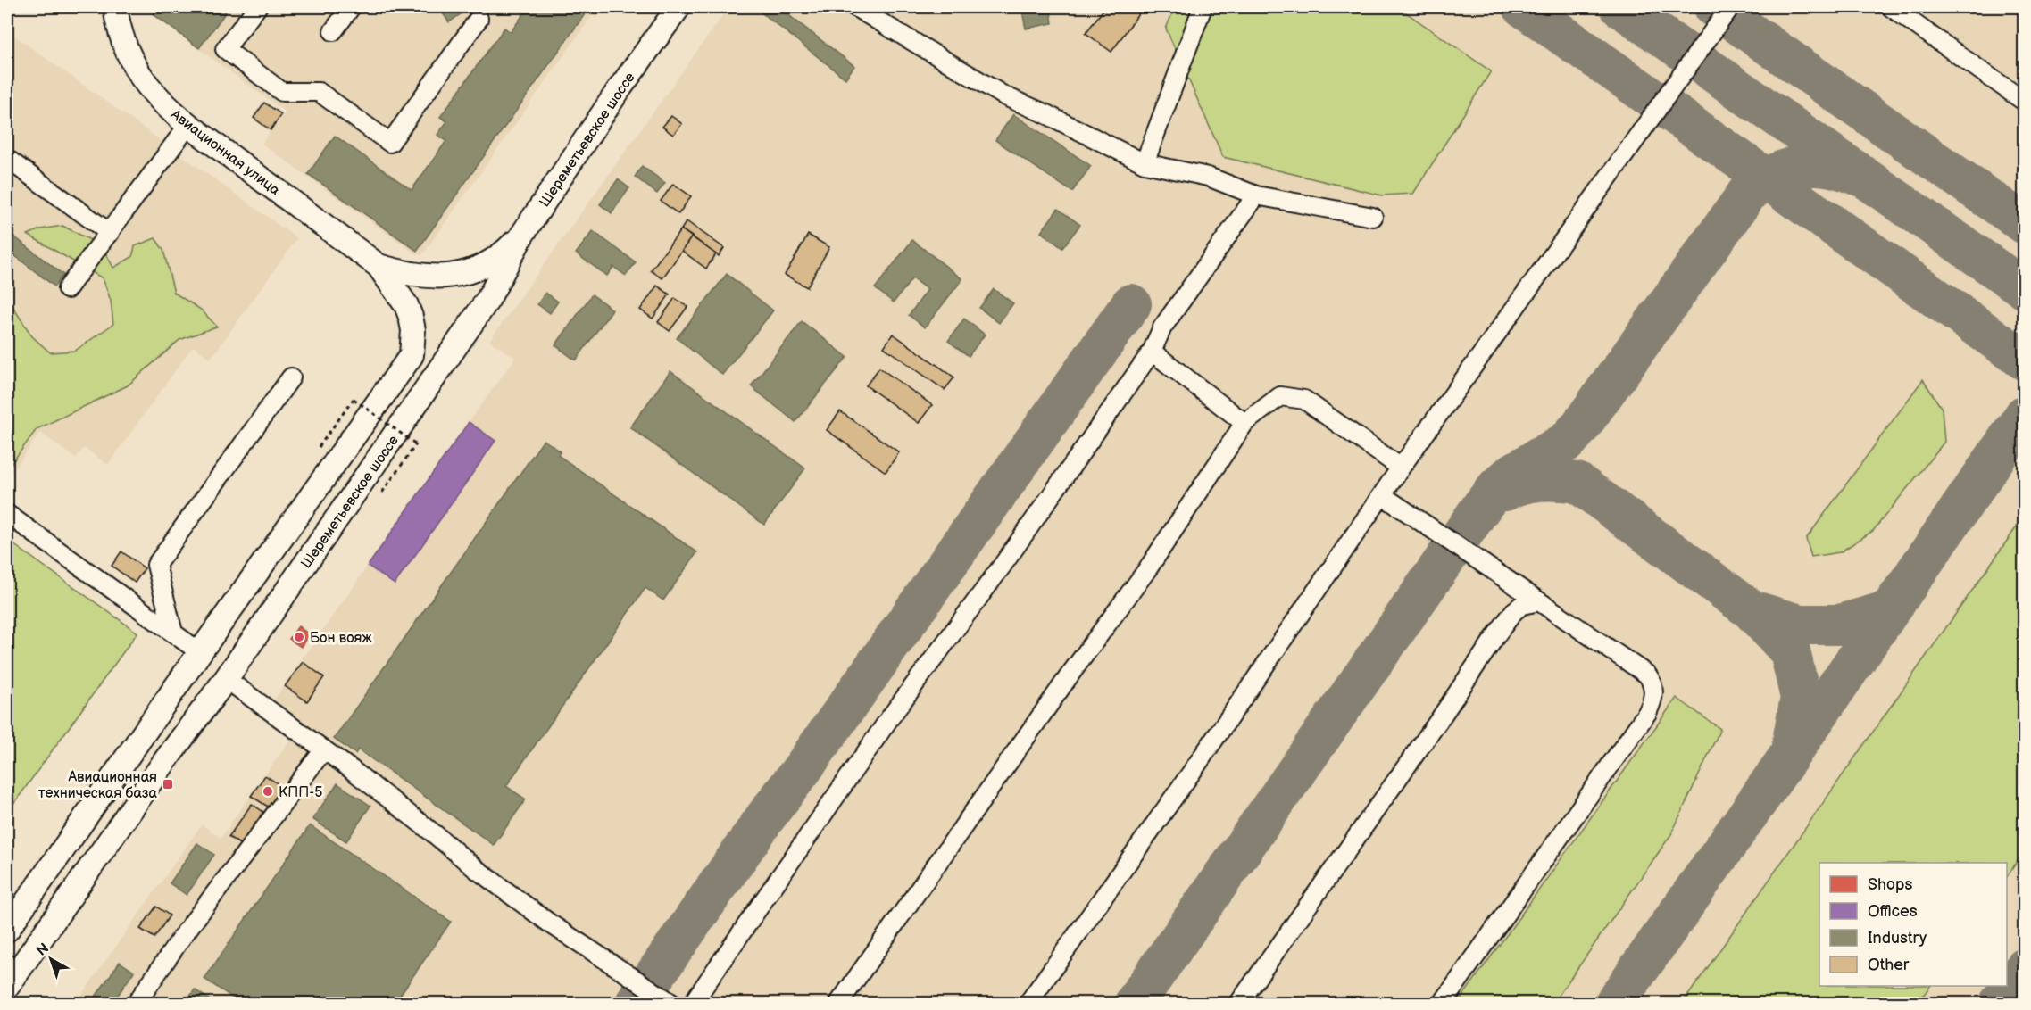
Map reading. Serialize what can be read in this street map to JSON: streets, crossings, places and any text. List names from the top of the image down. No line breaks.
{"streets":{"main road":["Шереметьевское шоссе","Авиационная улица"]},"crossings":[["Шереметьевское шоссе","Авиационная улица"]],"places":{"other":["Бон вояж","КПП-5"],"transit":["Авиационная техническая база"]},"legend":["Shops","Offices","Industry","Other"],"north":"top left"}
